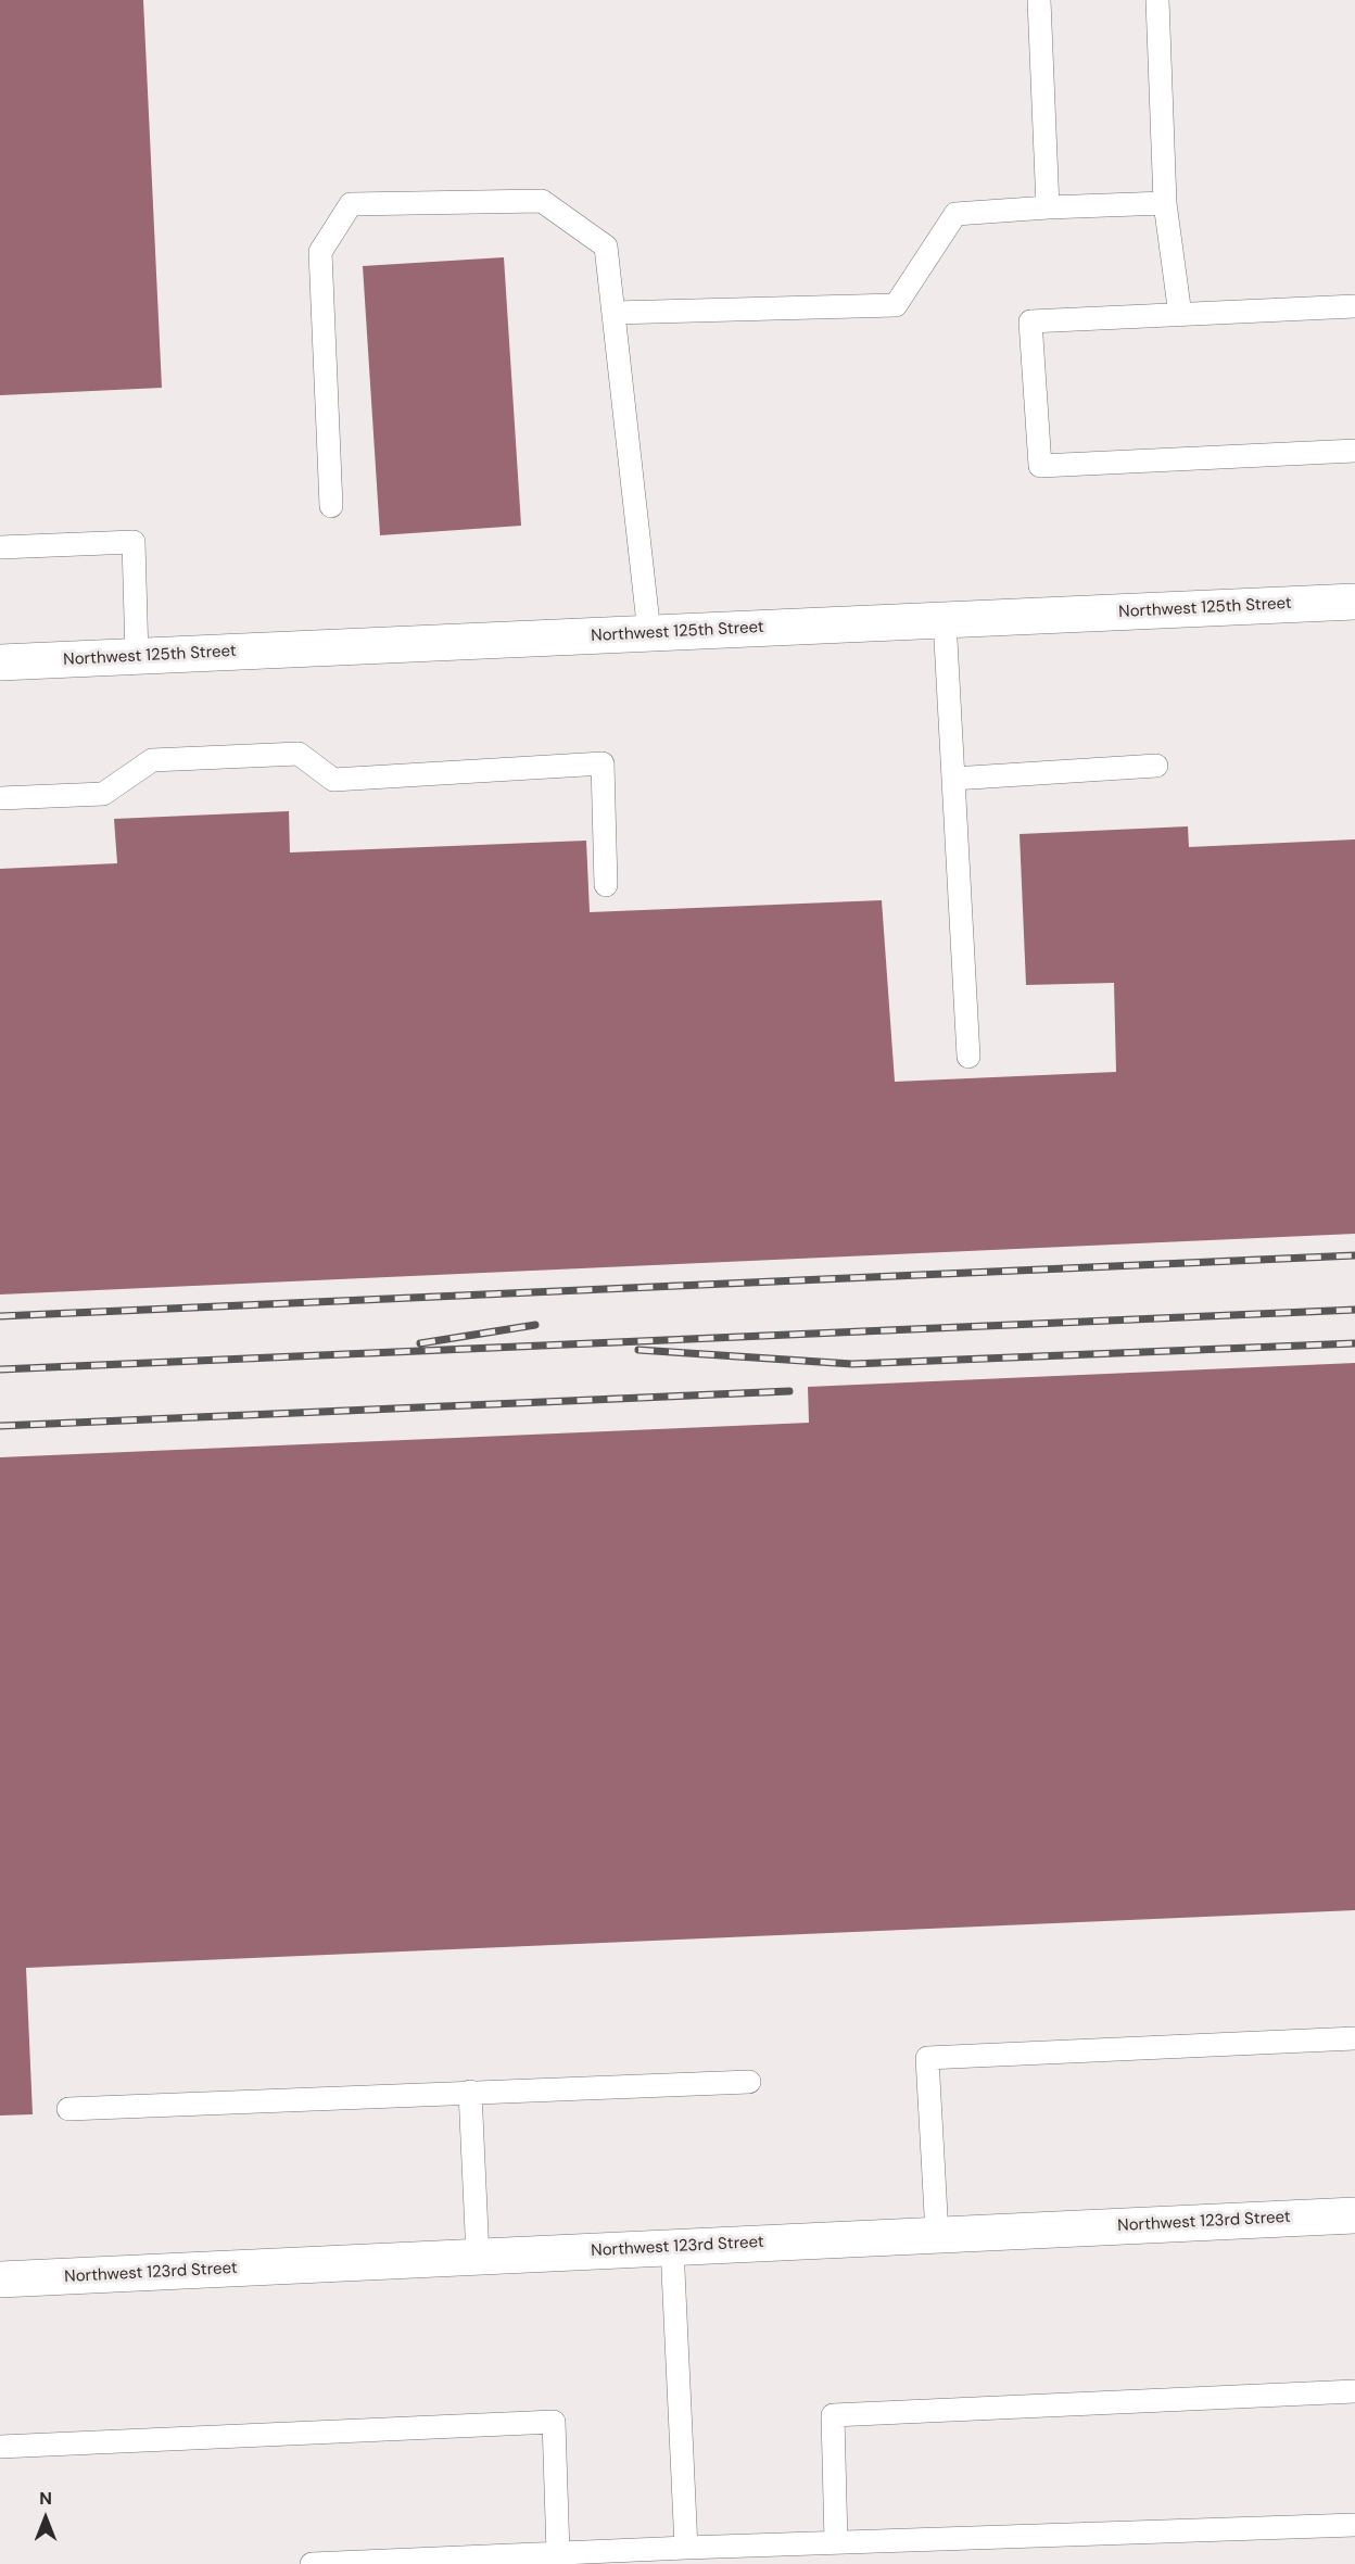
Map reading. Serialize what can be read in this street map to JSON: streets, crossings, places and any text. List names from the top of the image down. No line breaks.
{"streets":{"street":["Northwest 125th Street","Northwest 123rd Street"]},"north":"top"}
